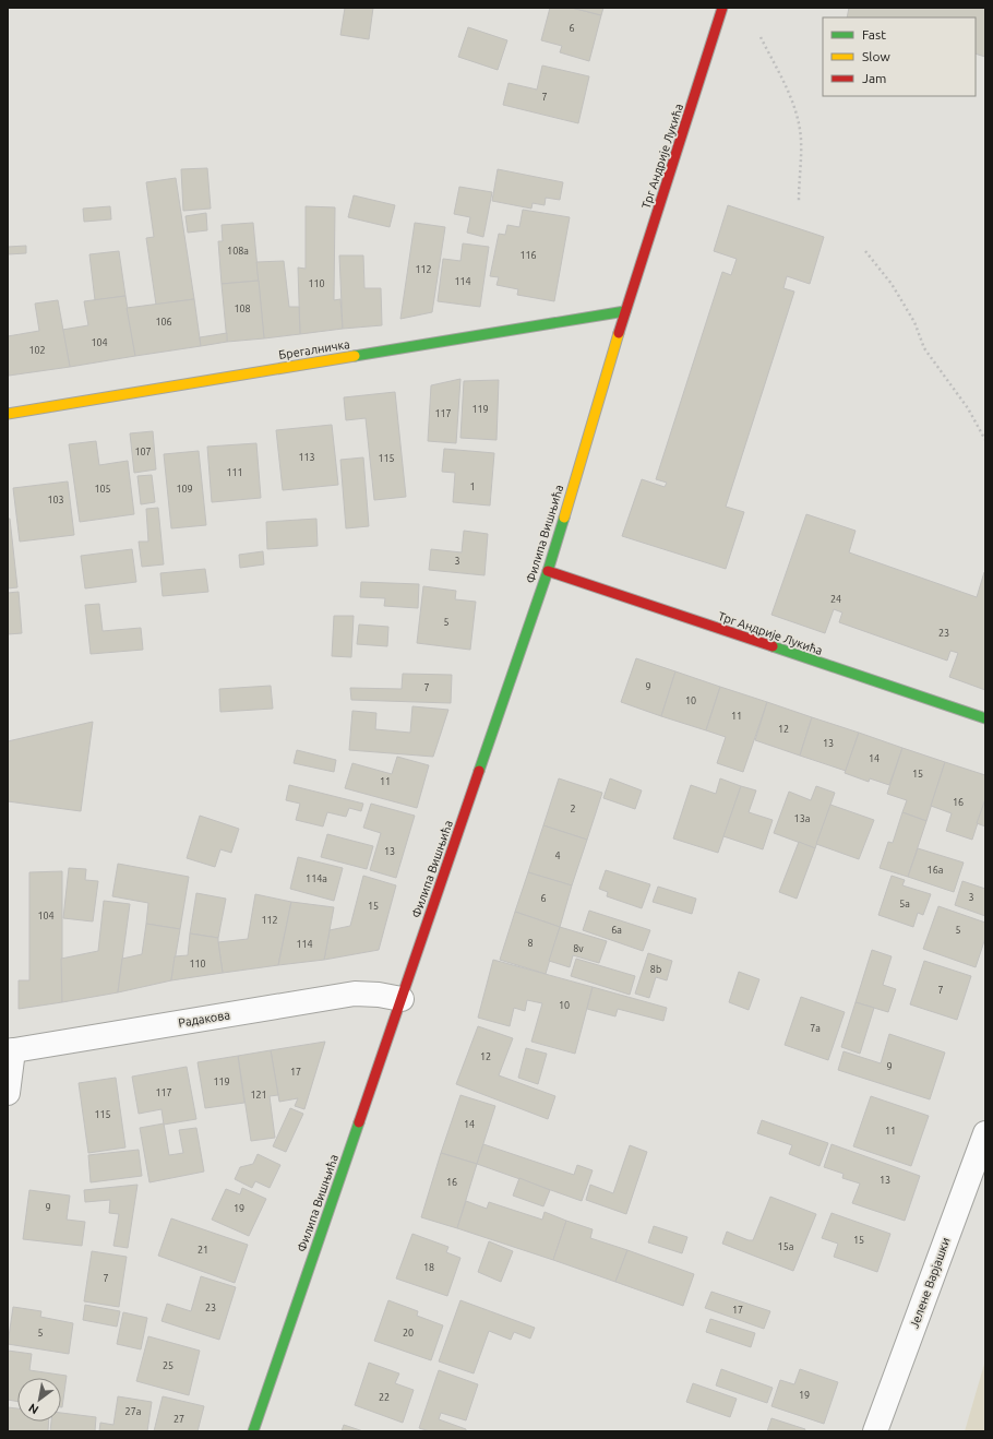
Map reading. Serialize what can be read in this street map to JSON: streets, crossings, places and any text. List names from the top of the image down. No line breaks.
{"streets":{"main road":["Трг Андрије Лукића","Брегалничка","Филипа Вишњића"],"street":["Радакова","Јелене Варјашки"]},"crossings":[["Трг Андрије Лукића","Брегалничка"],["Трг Андрије Лукића","Филипа Вишњића"],["Брегалничка","Филипа Вишњића"],["Филипа Вишњића","Радакова"]],"house_numbers":["6","7","108a","116","112","114","110","108","106","104","102","119","117","107","113","115","111","1","105","109","103","3","24","5","23","9","7","10","11","12","13","14","15","11","16","2","13a","13","4","16a","114a","3","6","5a","15","104","112","6a","5","8","114","8v","110","8b","7","10","7a","12","9","17","119","117","121","115","14","11","13","16","9","19","15","15a","21","18","7","23","17","5","20","25","19","22","27a","27"],"legend":["Fast","Slow","Jam"],"north":"bottom left"}
